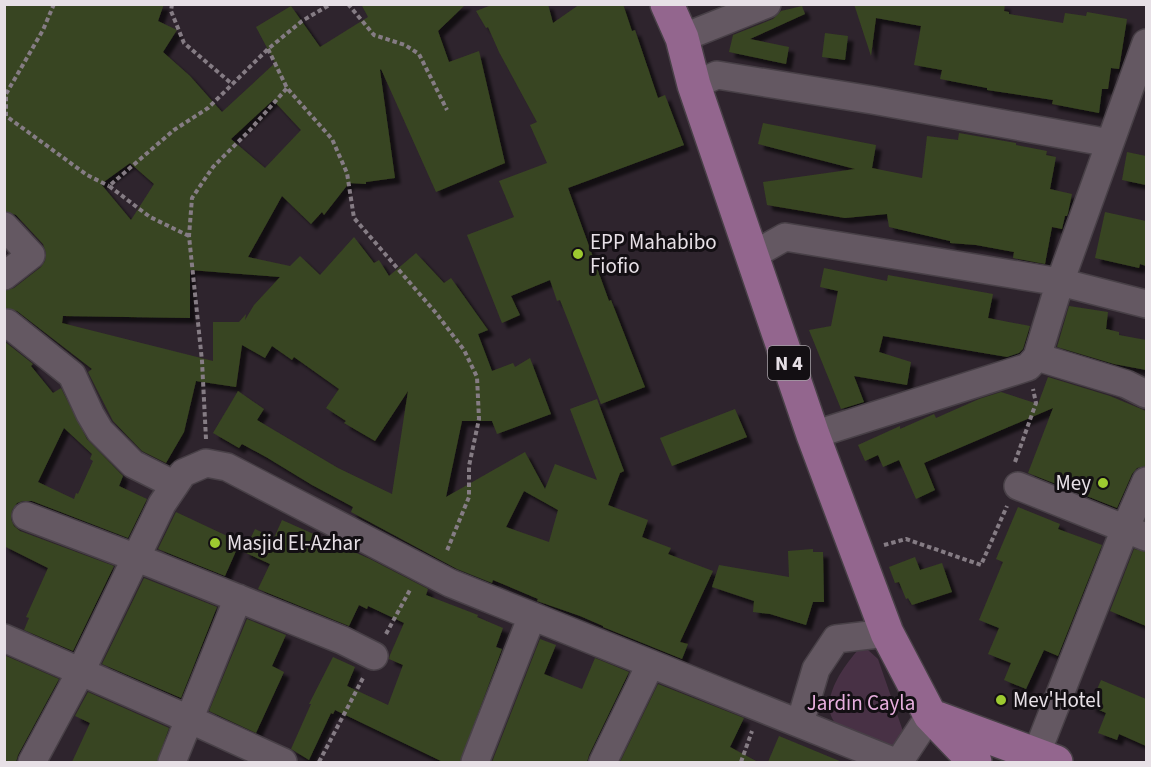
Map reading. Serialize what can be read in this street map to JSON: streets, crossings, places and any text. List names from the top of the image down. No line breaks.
{"streets":{"main road":["N 4"]},"parks":["Jardin Cayla"],"places":["EPP Mahabibo Fiofio","Mey","Masjid El-Azhar","Mev'Hotel"]}
